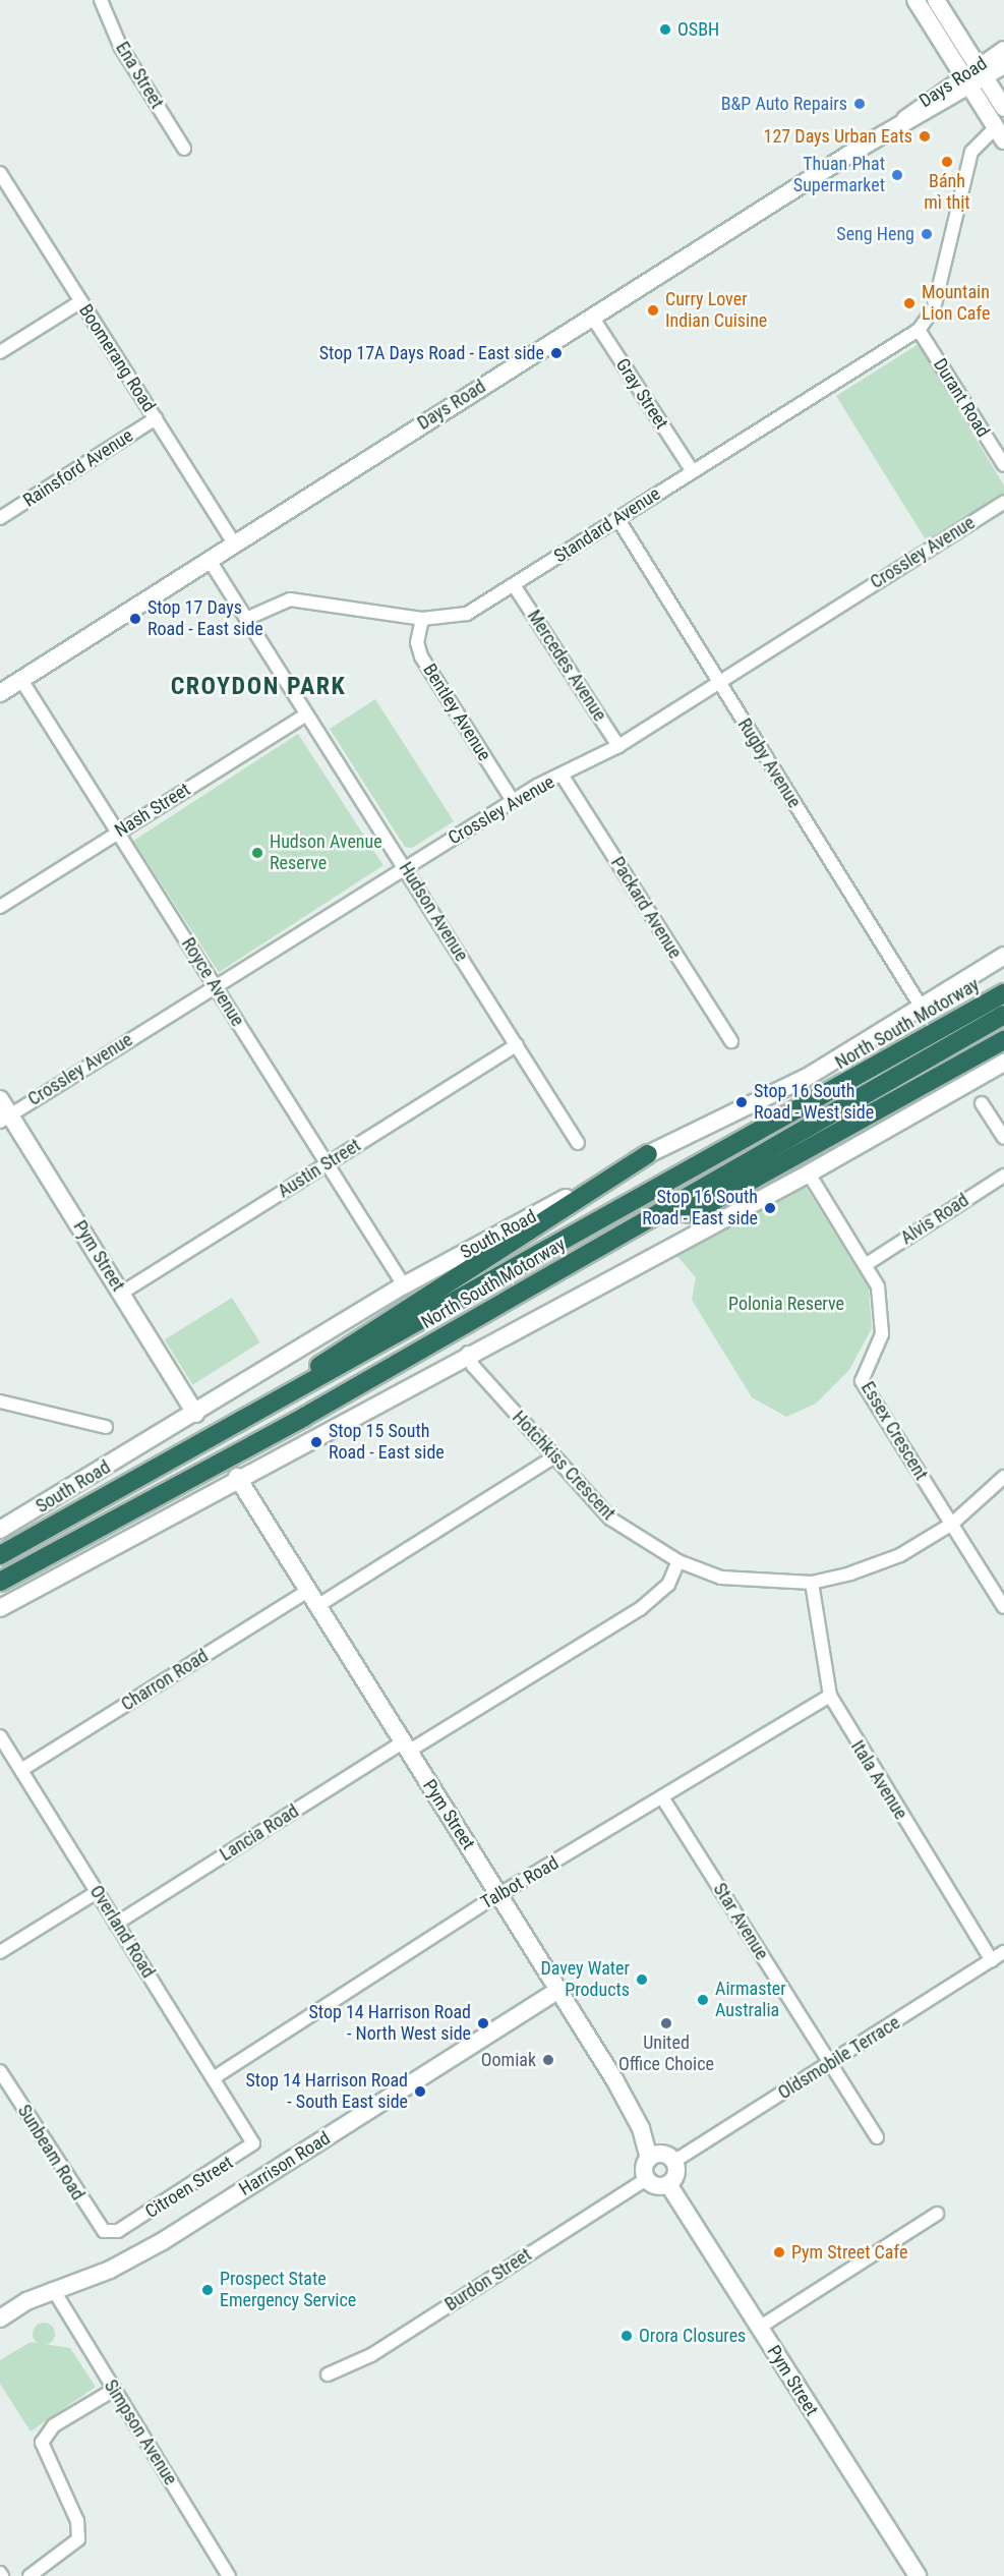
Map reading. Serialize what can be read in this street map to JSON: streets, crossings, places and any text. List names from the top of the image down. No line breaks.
{"streets":{"highway":["North South Motorway"],"main road":["Days Road","South Road","Pym Street","Harrison Road"],"street":["Ena Street","Boomerang Road","Gray Street","Durant Road","Rainsford Avenue","Standard Avenue","Crossley Avenue","Mercedes Avenue","Bentley Avenue","Rugby Avenue","Nash Street","Packard Avenue","Hudson Avenue","Royce Avenue","Austin Street","Alvis Road","Essex Crescent","Hotchkiss Crescent","Charron Road","Itala Avenue","Lancia Road","Talbot Road","Star Avenue","Overland Road","Oldsmobile Terrace","Sunbeam Road","Citroen Street","Burdon Street","Simpson Avenue"]},"crossings":[["Days Road","Boomerang Road"],["Days Road","Gray Street"],["Days Road","Hudson Avenue"],["Days Road","Royce Avenue"],["Boomerang Road","Rainsford Avenue"],["Gray Street","Standard Avenue"],["Durant Road","Standard Avenue"],["Standard Avenue","Mercedes Avenue"],["Standard Avenue","Bentley Avenue"],["Standard Avenue","Rugby Avenue"],["Standard Avenue","Hudson Avenue"],["Crossley Avenue","Mercedes Avenue"],["Crossley Avenue","Bentley Avenue"],["Crossley Avenue","Rugby Avenue"],["Crossley Avenue","Packard Avenue"],["Crossley Avenue","Hudson Avenue"],["Crossley Avenue","Royce Avenue"],["Crossley Avenue","Pym Street"],["Rugby Avenue","South Road"],["Nash Street","Hudson Avenue"],["Nash Street","Royce Avenue"],["Hudson Avenue","Austin Street"],["Royce Avenue","Austin Street"],["Royce Avenue","South Road"],["Austin Street","Pym Street"],["Alvis Road","Essex Crescent"],["South Road","Pym Street"],["Pym Street","Charron Road"],["Pym Street","Lancia Road"],["Pym Street","Talbot Road"],["Pym Street","Oldsmobile Terrace"],["Pym Street","Harrison Road"],["Pym Street","Burdon Street"],["Essex Crescent","Hotchkiss Crescent"],["Hotchkiss Crescent","Charron Road"],["Hotchkiss Crescent","Itala Avenue"],["Hotchkiss Crescent","Lancia Road"],["Charron Road","Overland Road"],["Itala Avenue","Talbot Road"],["Itala Avenue","Oldsmobile Terrace"],["Lancia Road","Overland Road"],["Talbot Road","Star Avenue"],["Talbot Road","Overland Road"],["Star Avenue","Oldsmobile Terrace"],["Overland Road","Citroen Street"],["Oldsmobile Terrace","Burdon Street"],["Sunbeam Road","Citroen Street"],["Harrison Road","Simpson Avenue"]],"districts":["CROYDON PARK"],"parks":["Polonia Reserve"],"places":["OSBH","B&P Auto Repairs","127 Days Urban Eats","Bánh mì thịt","Thuan Phat Supermarket","Seng Heng","Mountain Lion Cafe","Curry Lover Indian Cuisine","Stop 17A Days Road - East side","Stop 17 Days Road - East side","Hudson Avenue Reserve","Stop 16 South Road - West side","Stop 16 South Road - East side","Stop 15 South Road - East side","Davey Water Products","Airmaster Australia","Stop 14 Harrison Road - North West side","United Office Choice","Oomiak","Stop 14 Harrison Road - South East side","Pym Street Cafe","Prospect State Emergency Service","Orora Closures"]}
